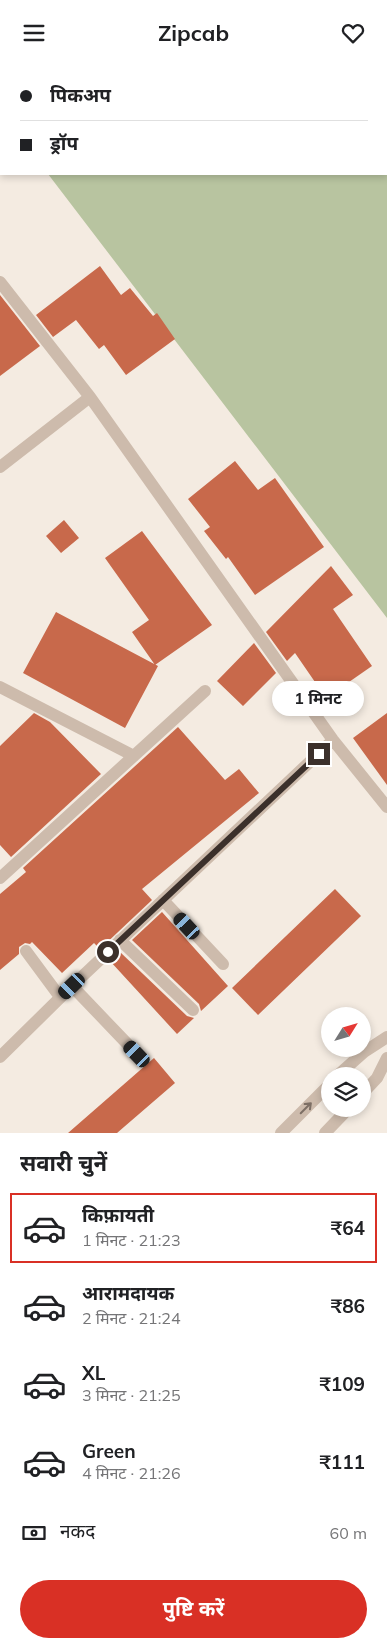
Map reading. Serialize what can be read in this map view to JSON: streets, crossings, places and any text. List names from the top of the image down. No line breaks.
{"north":"top right","page":{"header":"Zipcab","banner":["पिकअप","ड्रॉप"],"bubble":"1 मिनट","heading":"सवारी चुनें","list":[{"name":"किफ़ायती","note":"1 मिनट · 21:23","value":"₹64"},{"name":"आरामदायक","note":"2 मिनट · 21:24","value":"₹86"},{"name":"XL","note":"3 मिनट · 21:25","value":"₹109"},{"name":"Green","note":"4 मिनट · 21:26","value":"₹111"}],"pay":["नकद","60 m"],"buttons":"पुष्टि करें"}}
